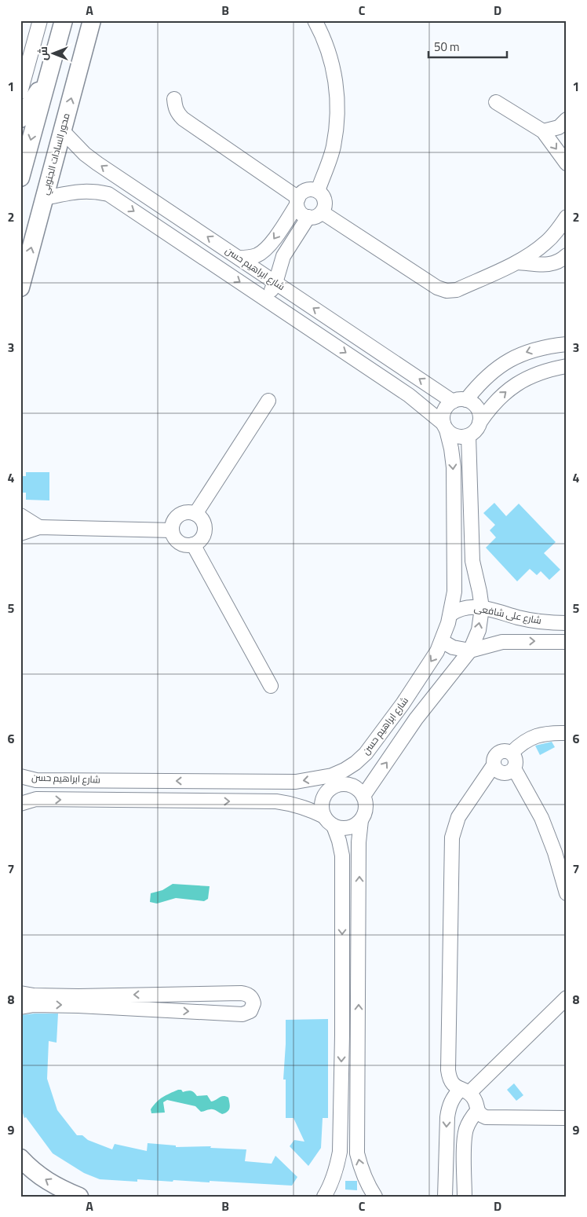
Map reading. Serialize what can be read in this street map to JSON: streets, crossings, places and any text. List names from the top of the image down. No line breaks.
{"streets":{"main road":["محور السادات الجنوبي"],"street":["شارع ابراهيم حسن","شارع على شافعى"]},"crossings":[["محور السادات الجنوبي","شارع ابراهيم حسن"],["شارع ابراهيم حسن","شارع على شافعى"]],"scale_bar":"50 m","north":"left","grid":{"columns":["A","B","C","D"],"rows":["1","2","3","4","5","6","7","8","9"]}}
